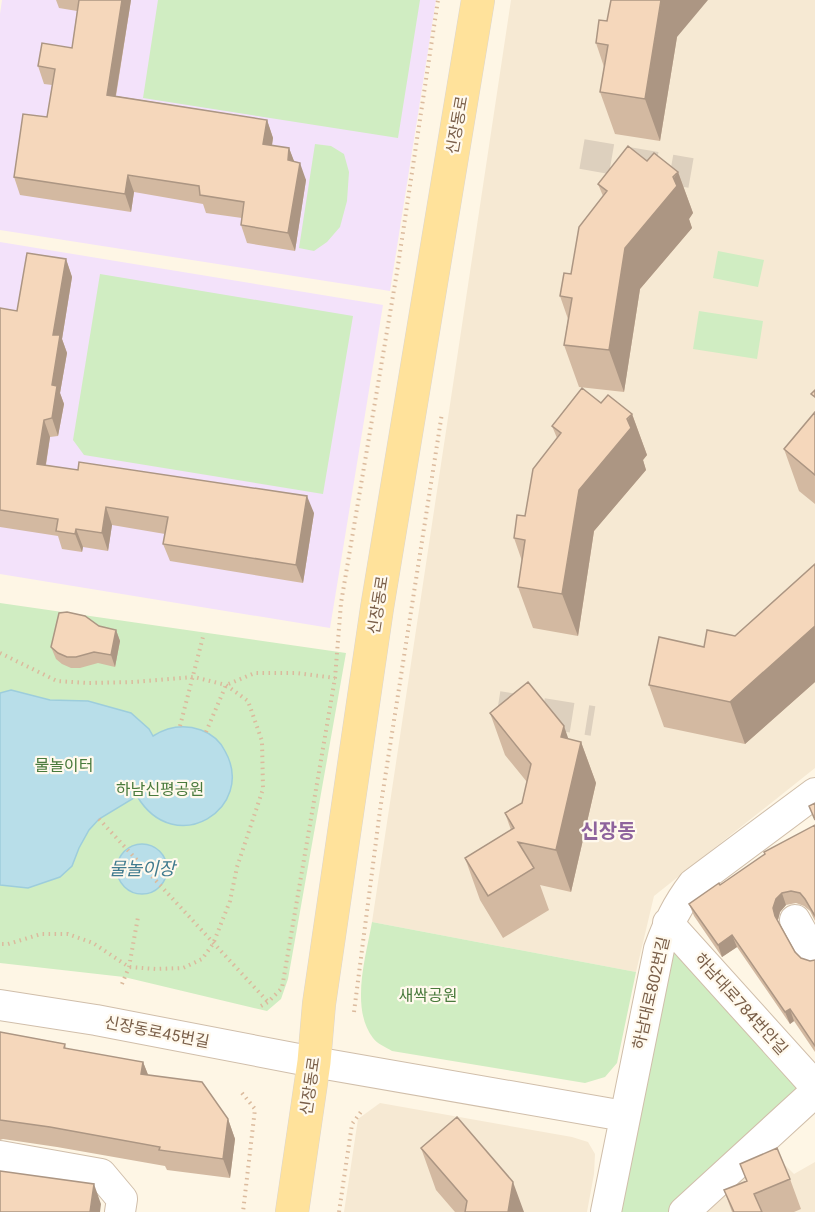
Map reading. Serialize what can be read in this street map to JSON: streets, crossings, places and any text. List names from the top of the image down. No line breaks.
{"streets":{"main road":["신장동로"],"street":["하남대로802번길","하남대로784번안길","신장동로45번길"]},"crossings":[["신장동로","신장동로45번길"],["하남대로802번길","하남대로784번안길"]],"districts":["신장동"],"water":["물놀이장"],"parks":["물놀이터","하남신평공원","새싹공원"]}
